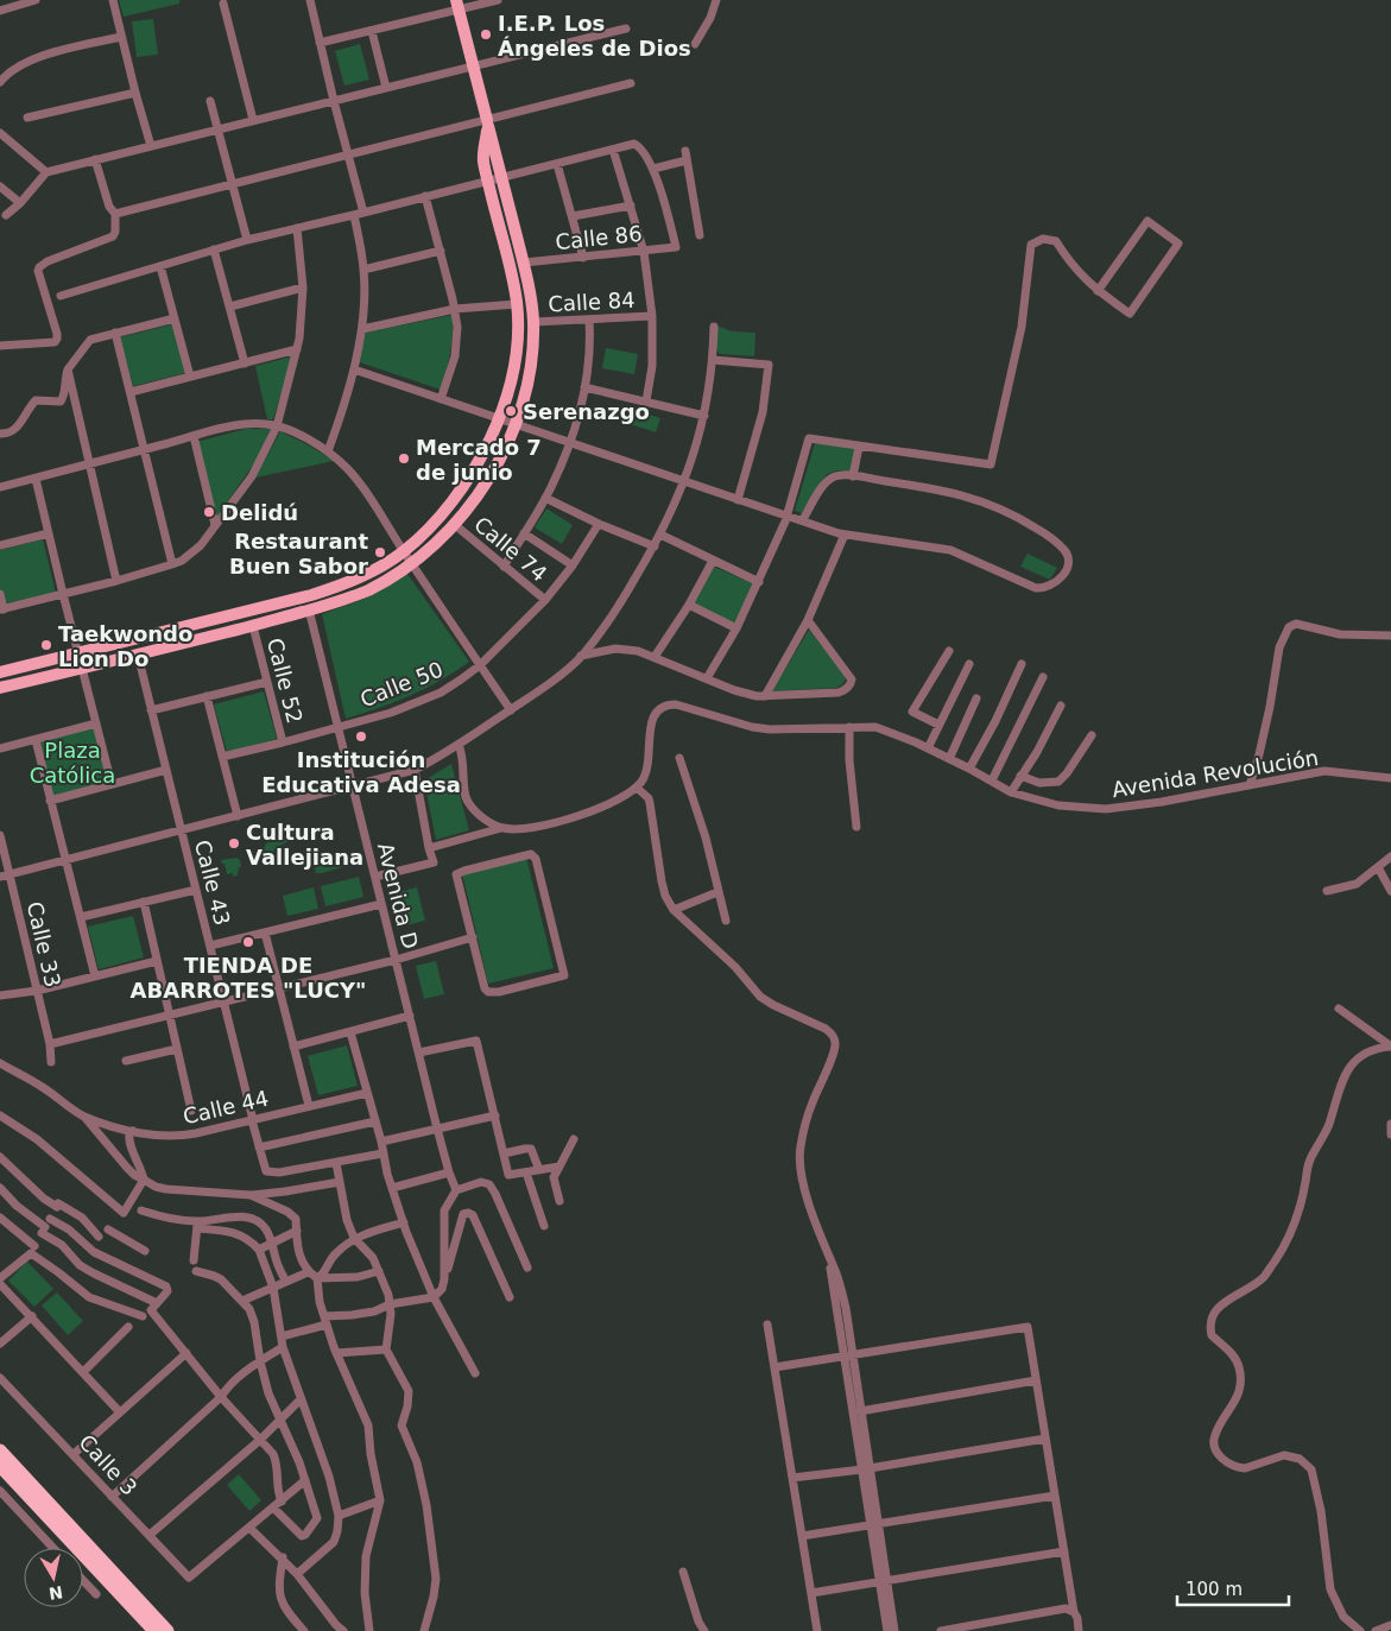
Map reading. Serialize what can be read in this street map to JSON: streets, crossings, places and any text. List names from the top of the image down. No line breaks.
{"streets":{"street":["Calle 86","Calle 84","Calle 74","Calle 52","Calle 50","Avenida Revolución","Calle 43","Avenida D","Calle 33","Calle 44","Calle 3"]},"crossings":[["Calle 74","Calle 50"],["Calle 52","Calle 50"],["Calle 50","Avenida D"],["Calle 43","Calle 44"]],"parks":["Plaza Católica"],"places":["I.E.P. Los Ángeles de Dios","Serenazgo","Mercado 7 de junio","Delidú","Restaurant Buen Sabor","Taekwondo Lion Do","Institución Educativa Adesa","Cultura Vallejiana","TIENDA DE ABARROTES \"LUCY\""],"scale_bar":"100 m","north":"bottom"}
